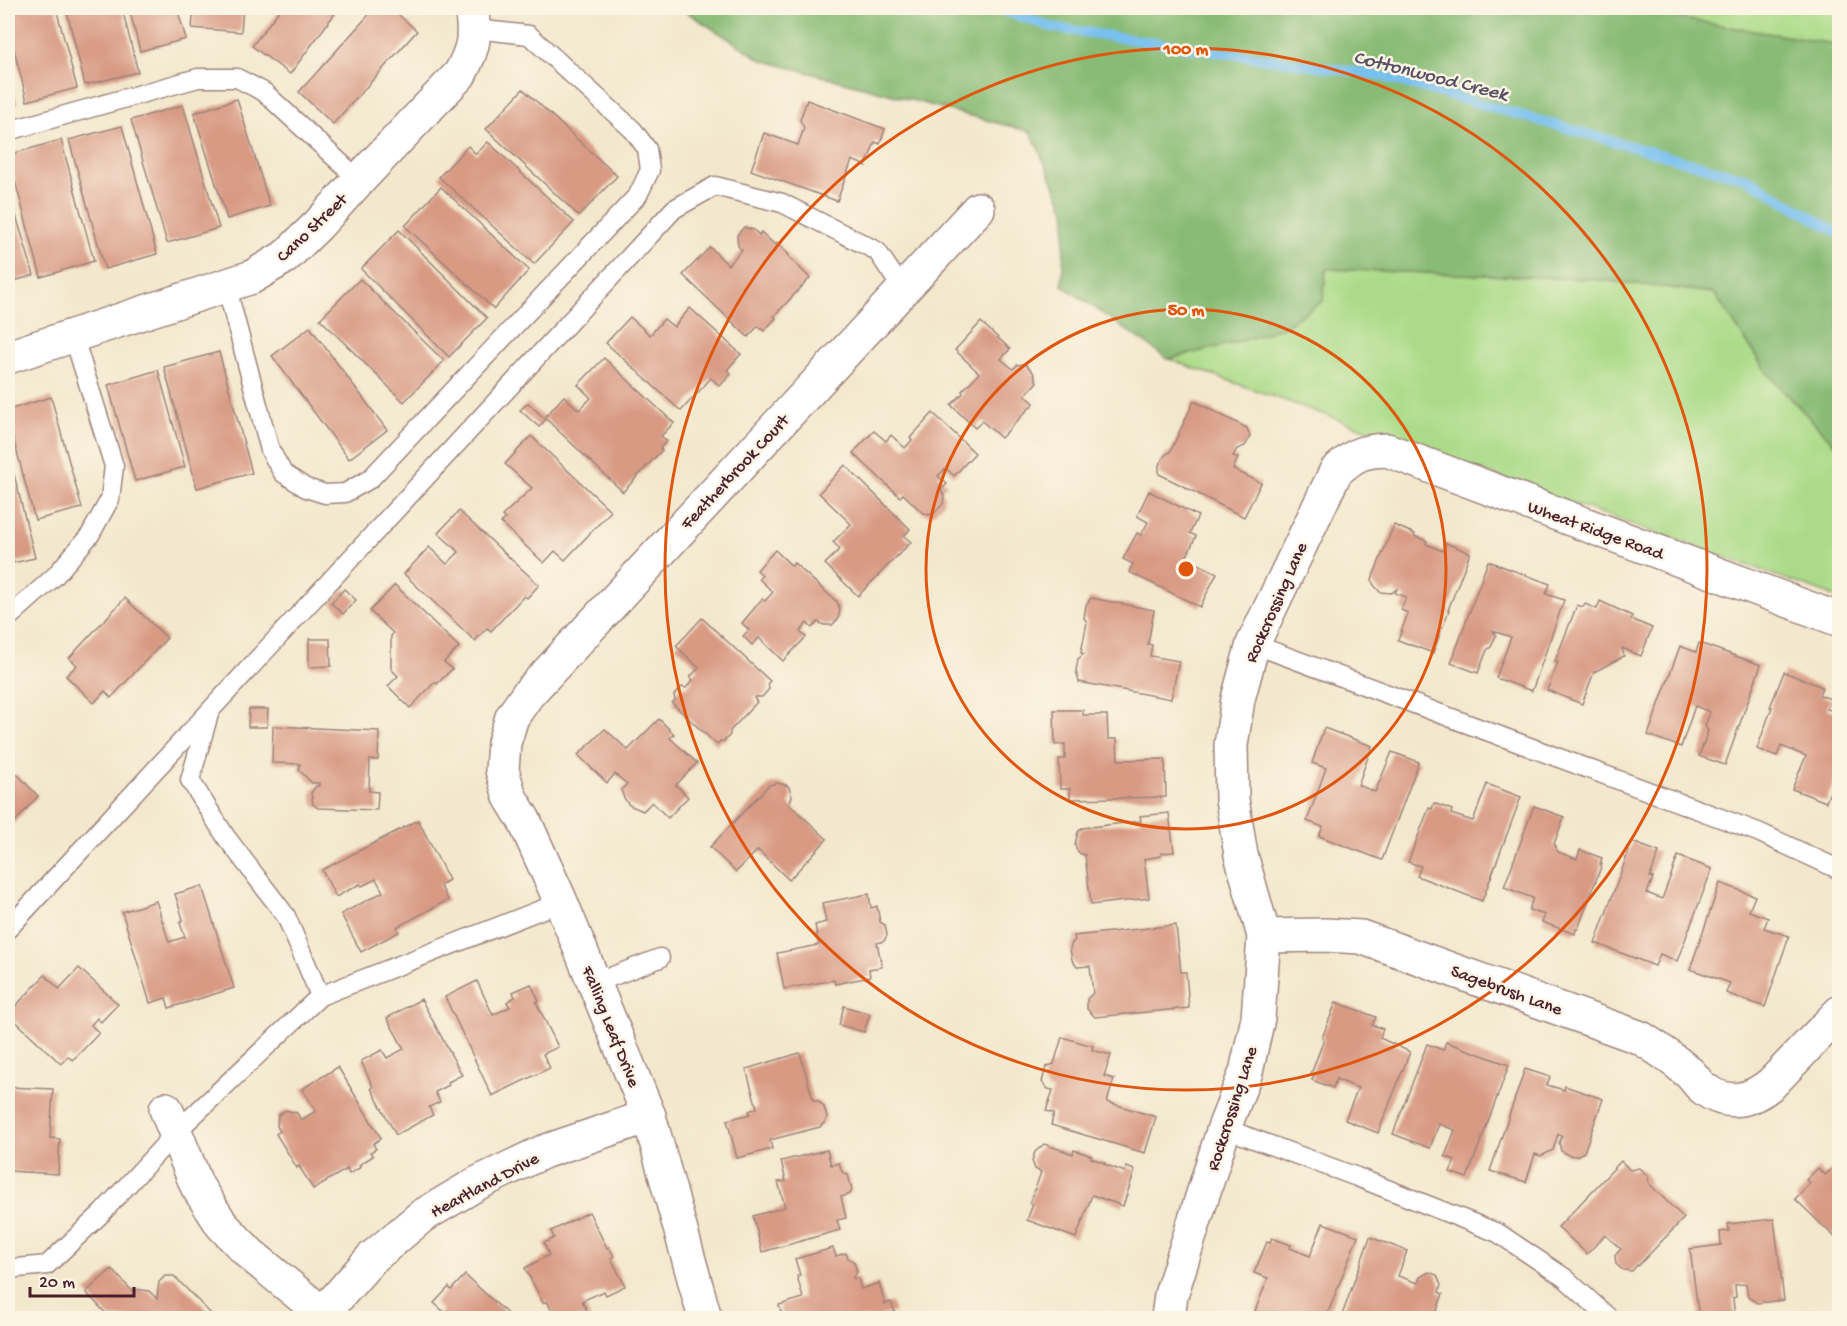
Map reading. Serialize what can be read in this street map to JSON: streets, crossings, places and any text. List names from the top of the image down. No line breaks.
{"streets":{"street":["Cano Street","Featherbrook Court","Wheat Ridge Road","Rockcrossing Lane","Sagebrush Lane","Falling Leaf Drive","Heartland Drive"]},"crossings":[["Featherbrook Court","Falling Leaf Drive"],["Wheat Ridge Road","Rockcrossing Lane"],["Rockcrossing Lane","Sagebrush Lane"],["Falling Leaf Drive","Heartland Drive"]],"water":["Cottonwood Creek"],"scale_bar":"20 m","rings":["100 m","50 m"]}
